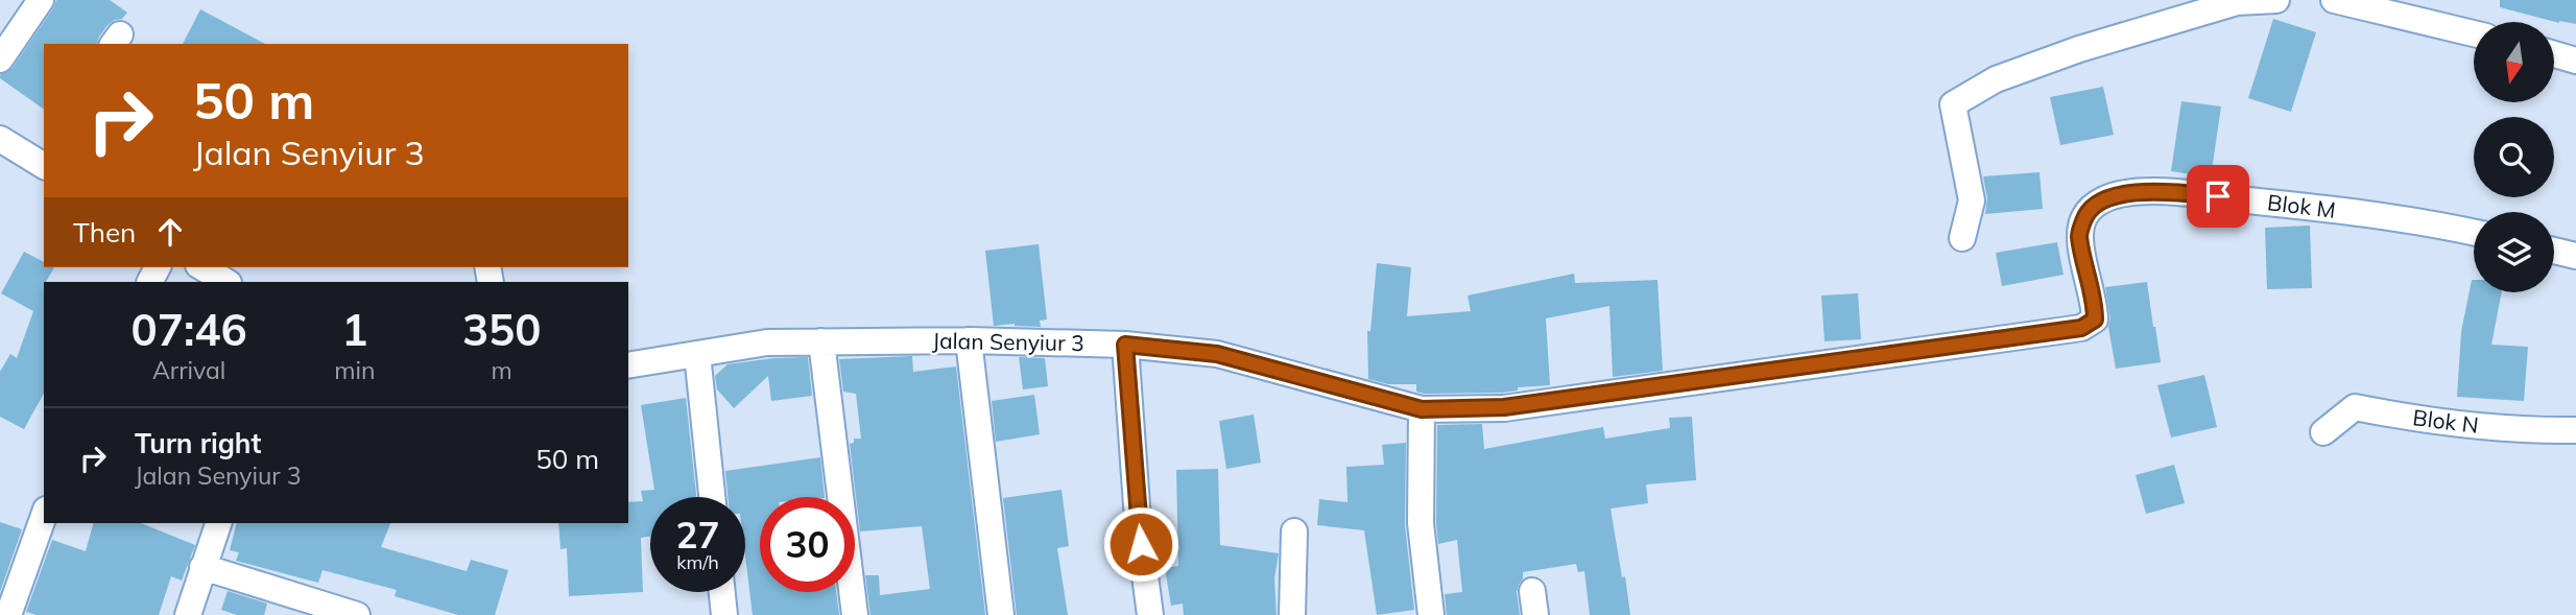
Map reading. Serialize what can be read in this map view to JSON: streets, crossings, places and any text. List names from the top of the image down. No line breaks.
{"streets":{"street":["Blok M","Jalan Senyiur 3","Blok N"]},"crossings":[["Blok M","Jalan Senyiur 3"]],"north":"bottom","page":{"turn":["50 m","Jalan Senyiur 3"],"then":"Then","eta":["07:46","Arrival","1","min","350","m"],"list":[{"name":"Turn right","note":"Jalan Senyiur 3","value":"50 m"}],"speed":"27 km/h","limit":"30"}}
